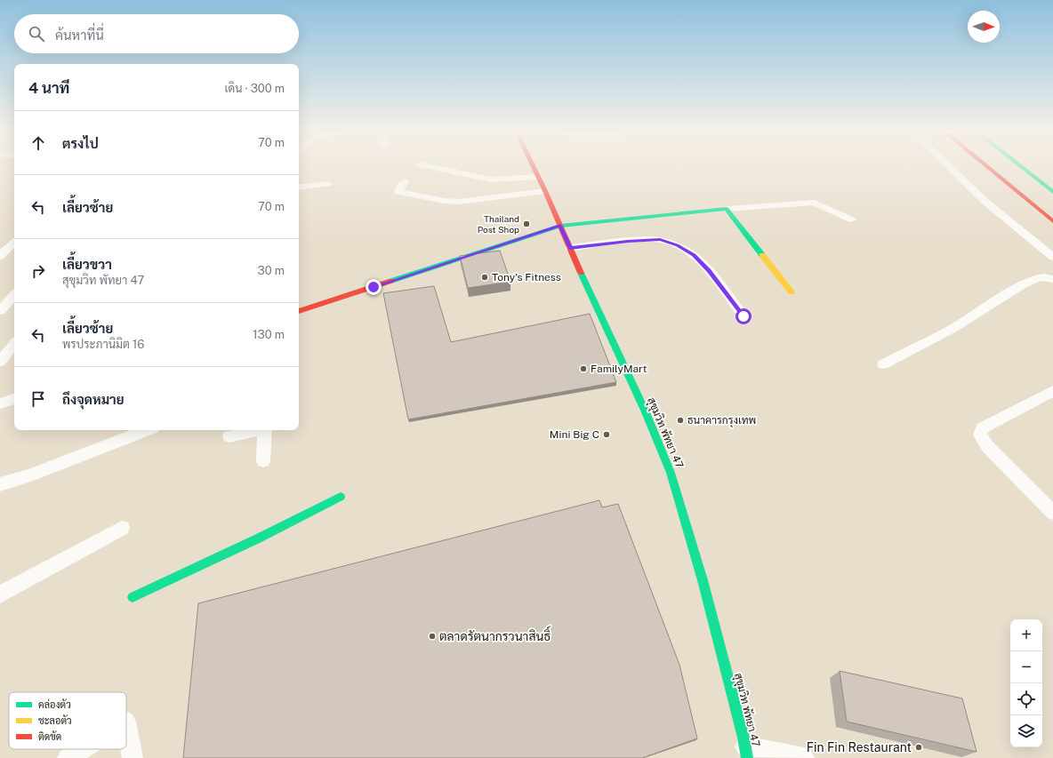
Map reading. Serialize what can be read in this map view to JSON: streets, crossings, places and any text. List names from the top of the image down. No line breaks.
{"streets":{"main road":["สุขุมวิท พัทยา 47"]},"places":["Thailand Post Shop","Tony's Fitness","FamilyMart","ธนาคารกรุงเทพ","Mini Big C","ตลาดรัตนากรวนาสินธิ์","Fin Fin Restaurant"],"legend":["คล่องตัว","ชะลอตัว","ติดขัด"],"north":"right","page":{"search":"ค้นหาที่นี่","heading":["4 นาที","เดิน · 300 m"],"list":[["ตรงไป","70 m"],["เลี้ยวซ้าย","70 m"],["เลี้ยวขวา","สุขุมวิท พัทยา 47","30 m"],["เลี้ยวซ้าย","พรประภานิมิต 16","130 m"],"ถึงจุดหมาย"],"map_buttons":["+","−"]}}
